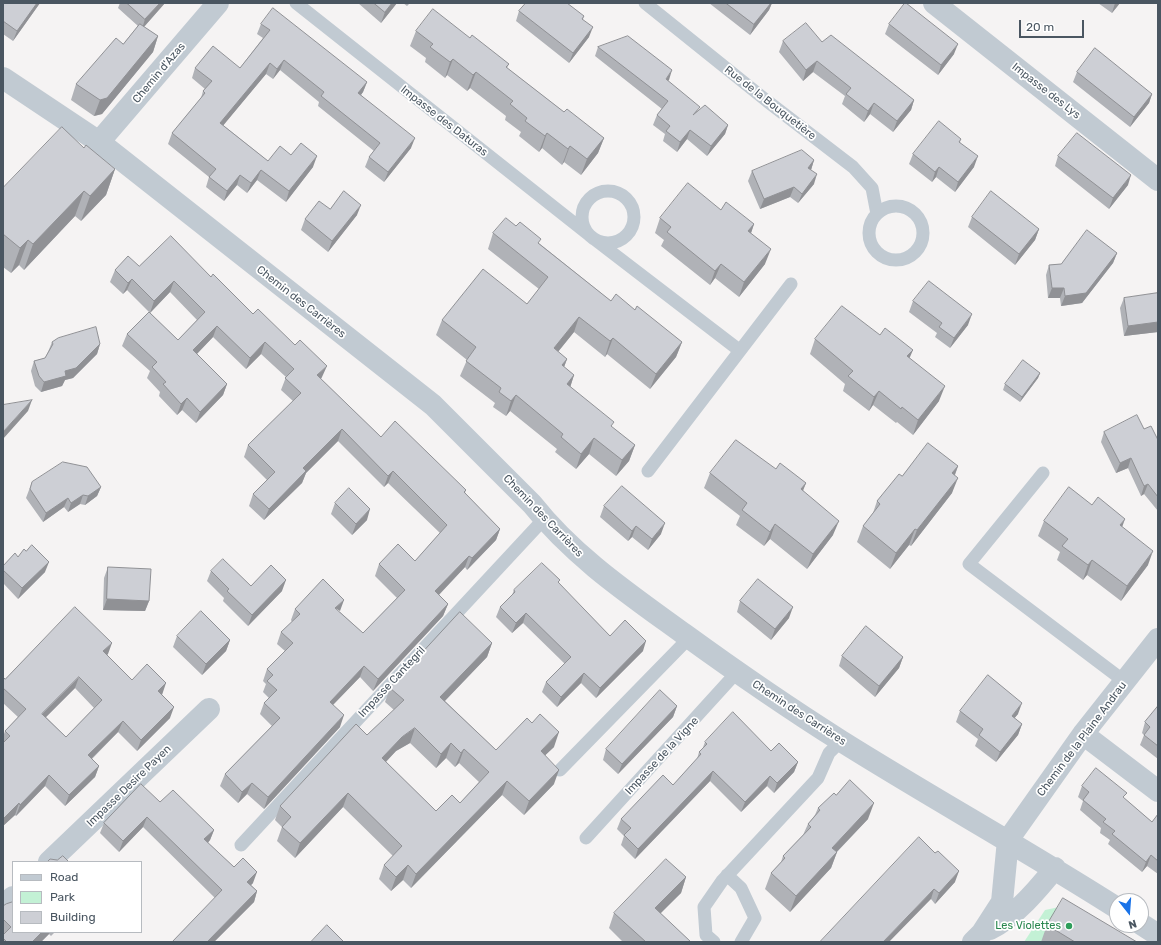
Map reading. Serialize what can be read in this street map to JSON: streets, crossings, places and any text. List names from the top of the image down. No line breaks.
{"streets":{"street":["Chemin d'Azas","Impasse des Lys","Chemin des Carrières","Chemin de la Plaine Andrau","Impasse Desire Payen"],"lane":["Rue de la Bouquetière","Impasse des Daturas","Impasse Cantegril","Impasse de la Vigne"]},"crossings":[["Chemin d'Azas","Chemin des Carrières"],["Chemin des Carrières","Impasse Cantegril"],["Chemin des Carrières","Chemin de la Plaine Andrau"],["Chemin des Carrières","Impasse de la Vigne"]],"places":["Les Violettes"],"legend":["Road","Park","Building"],"scale_bar":"20 m","north":"bottom"}
